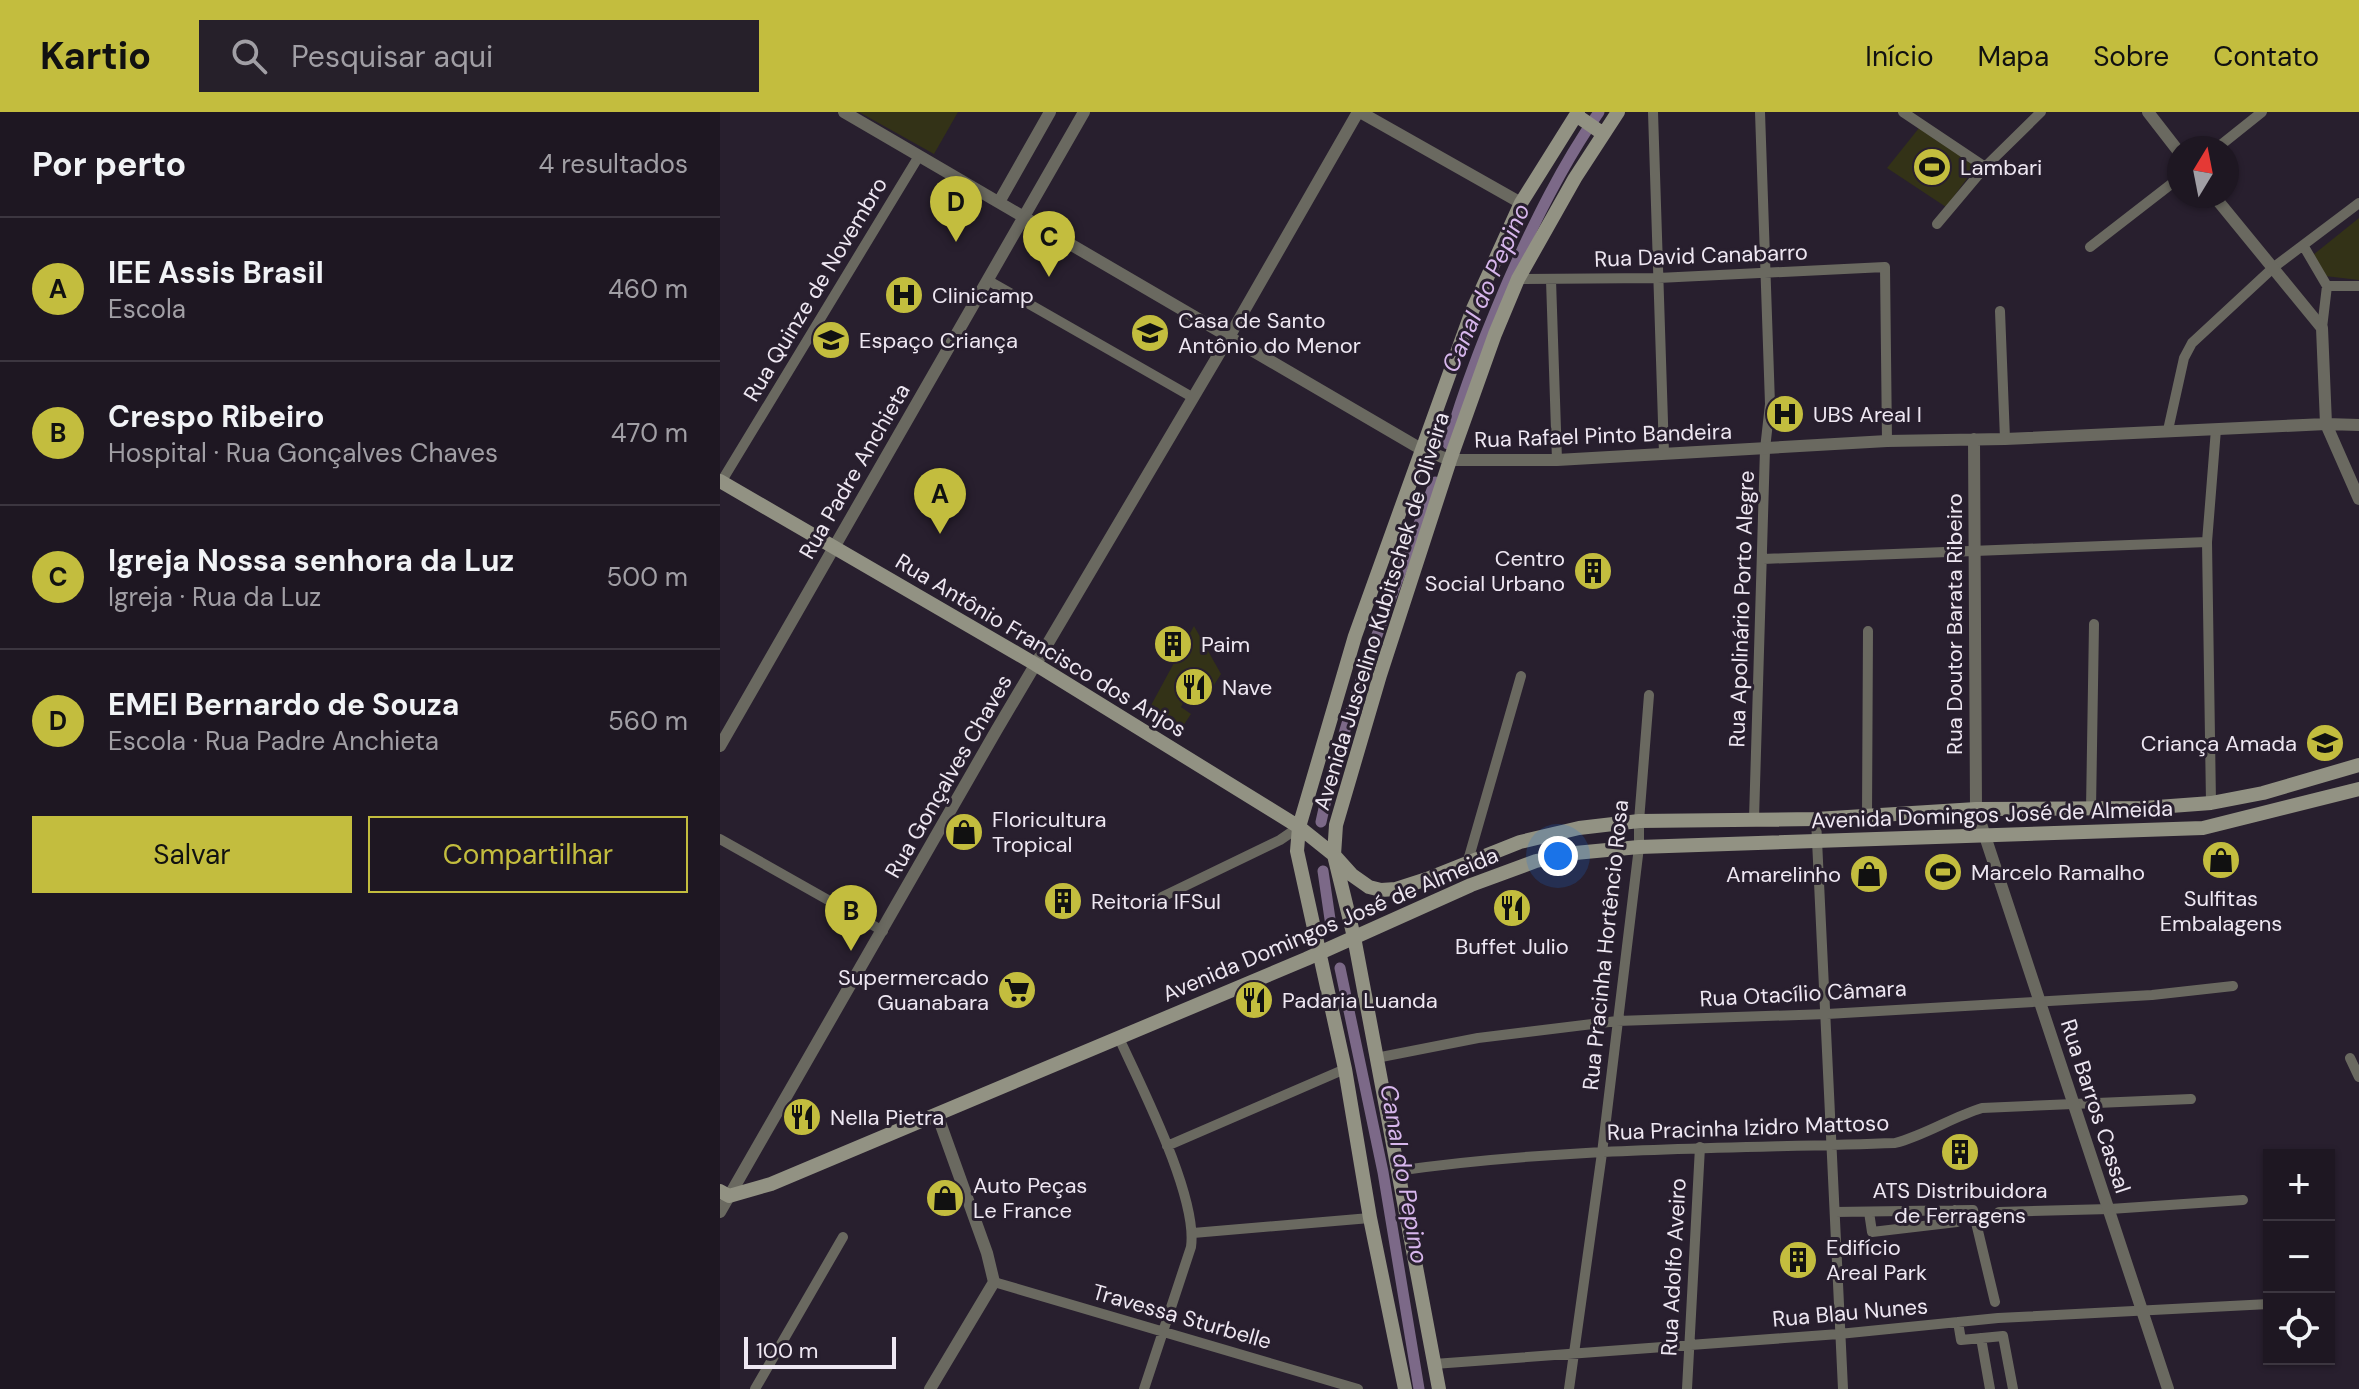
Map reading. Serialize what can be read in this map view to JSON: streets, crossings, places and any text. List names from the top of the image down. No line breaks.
{"streets":{"main road":["Avenida Juscelino Kubitschek de Oliveira","Rua Antônio Francisco dos Anjos","Avenida Domingos José de Almeida"],"street":["Rua David Canabarro","Rua Quinze de Novembro","Rua Rafael Pinto Bandeira","Rua Padre Anchieta","Rua Apolinário Porto Alegre","Rua Doutor Barata Ribeiro","Rua Gonçalves Chaves","Rua Pracinha Hortêncio Rosa","Rua Otacílio Câmara","Rua Barros Cassal","Rua Pracinha Izidro Mattoso","Rua Adolfo Aveiro","Rua Blau Nunes","Travessa Sturbelle"]},"crossings":[["Rua David Canabarro","Rua Rafael Pinto Bandeira"],["Rua David Canabarro","Rua Apolinário Porto Alegre"],["Rua David Canabarro","Avenida Juscelino Kubitschek de Oliveira"],["Rua Quinze de Novembro","Rua Rafael Pinto Bandeira"],["Rua Quinze de Novembro","Rua Antônio Francisco dos Anjos"],["Rua Rafael Pinto Bandeira","Rua Padre Anchieta"],["Rua Rafael Pinto Bandeira","Rua Apolinário Porto Alegre"],["Rua Rafael Pinto Bandeira","Avenida Juscelino Kubitschek de Oliveira"],["Rua Rafael Pinto Bandeira","Rua Doutor Barata Ribeiro"],["Rua Rafael Pinto Bandeira","Rua Gonçalves Chaves"],["Rua Padre Anchieta","Rua Antônio Francisco dos Anjos"],["Rua Apolinário Porto Alegre","Avenida Domingos José de Almeida"],["Avenida Juscelino Kubitschek de Oliveira","Rua Antônio Francisco dos Anjos"],["Avenida Juscelino Kubitschek de Oliveira","Avenida Domingos José de Almeida"],["Avenida Juscelino Kubitschek de Oliveira","Rua Otacílio Câmara"],["Avenida Juscelino Kubitschek de Oliveira","Rua Pracinha Izidro Mattoso"],["Avenida Juscelino Kubitschek de Oliveira","Rua Blau Nunes"],["Rua Doutor Barata Ribeiro","Avenida Domingos José de Almeida"],["Rua Doutor Barata Ribeiro","Rua Barros Cassal"],["Rua Antônio Francisco dos Anjos","Rua Gonçalves Chaves"],["Rua Antônio Francisco dos Anjos","Avenida Domingos José de Almeida"],["Rua Gonçalves Chaves","Avenida Domingos José de Almeida"],["Avenida Domingos José de Almeida","Rua Pracinha Hortêncio Rosa"],["Avenida Domingos José de Almeida","Rua Barros Cassal"],["Rua Pracinha Hortêncio Rosa","Rua Otacílio Câmara"],["Rua Pracinha Hortêncio Rosa","Rua Pracinha Izidro Mattoso"],["Rua Pracinha Hortêncio Rosa","Rua Blau Nunes"],["Rua Otacílio Câmara","Rua Barros Cassal"],["Rua Barros Cassal","Rua Pracinha Izidro Mattoso"],["Rua Barros Cassal","Rua Blau Nunes"],["Rua Pracinha Izidro Mattoso","Rua Adolfo Aveiro"],["Rua Adolfo Aveiro","Rua Blau Nunes"]],"water":["Canal do Pepino"],"places":{"sports":["Lambari","Marcelo Ramalho"],"hospital":["Clinicamp","UBS Areal I"],"school or university":["Casa de Santo Antônio do Menor","Espaço Criança","Criança Amada"],"building":["Centro Social Urbano","Paim","Reitoria IFSul","ATS Distribuidora de Ferragens","Edifício Areal Park"],"restaurant":["Nave","Buffet Julio","Padaria Luanda","Nella Pietra"],"shop":["Floricultura Tropical","Sulfitas Embalagens","Amarelinho","Auto Peças Le France"],"supermarket":["Supermercado Guanabara"]},"scale_bar":"100 m","north":"top","page":{"header":"Kartio","search":"Pesquisar aqui","nav":["Início","Mapa","Sobre","Contato"],"heading":["Por perto","4 resultados"],"pins":["D","C","A","B"],"list":[{"mark":"A","name":"IEE Assis Brasil","note":"Escola","value":"460 m"},{"mark":"B","name":"Crespo Ribeiro","note":"Hospital · Rua Gonçalves Chaves","value":"470 m"},{"mark":"C","name":"Igreja Nossa senhora da Luz","note":"Igreja · Rua da Luz","value":"500 m"},{"mark":"D","name":"EMEI Bernardo de Souza","note":"Escola · Rua Padre Anchieta","value":"560 m"}],"buttons":["Salvar","Compartilhar"],"map_buttons":["+","−"],"scale":"100 m"}}
